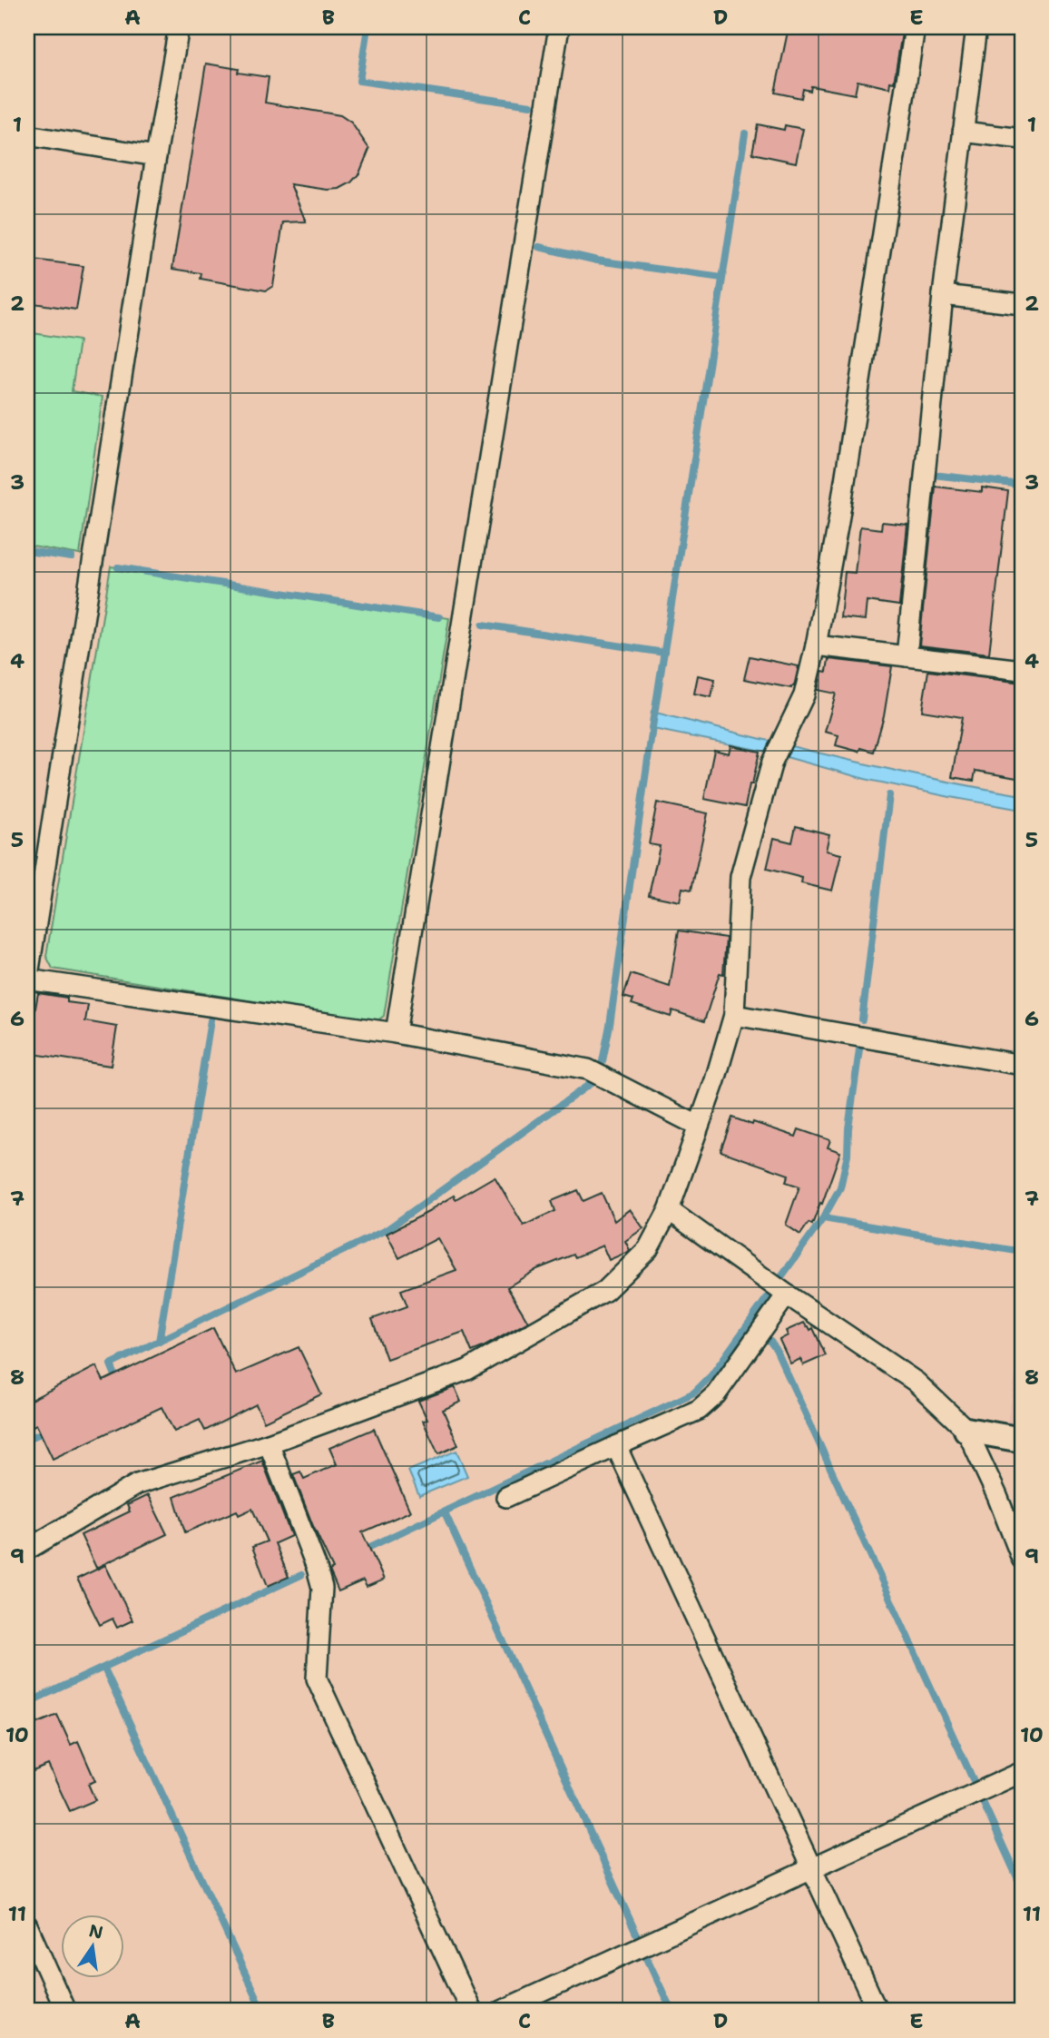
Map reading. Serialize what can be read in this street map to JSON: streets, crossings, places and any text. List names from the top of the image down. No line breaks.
{"north":"top","grid":{"columns":["A","B","C","D","E"],"rows":["1","2","3","4","5","6","7","8","9","10","11"]}}
